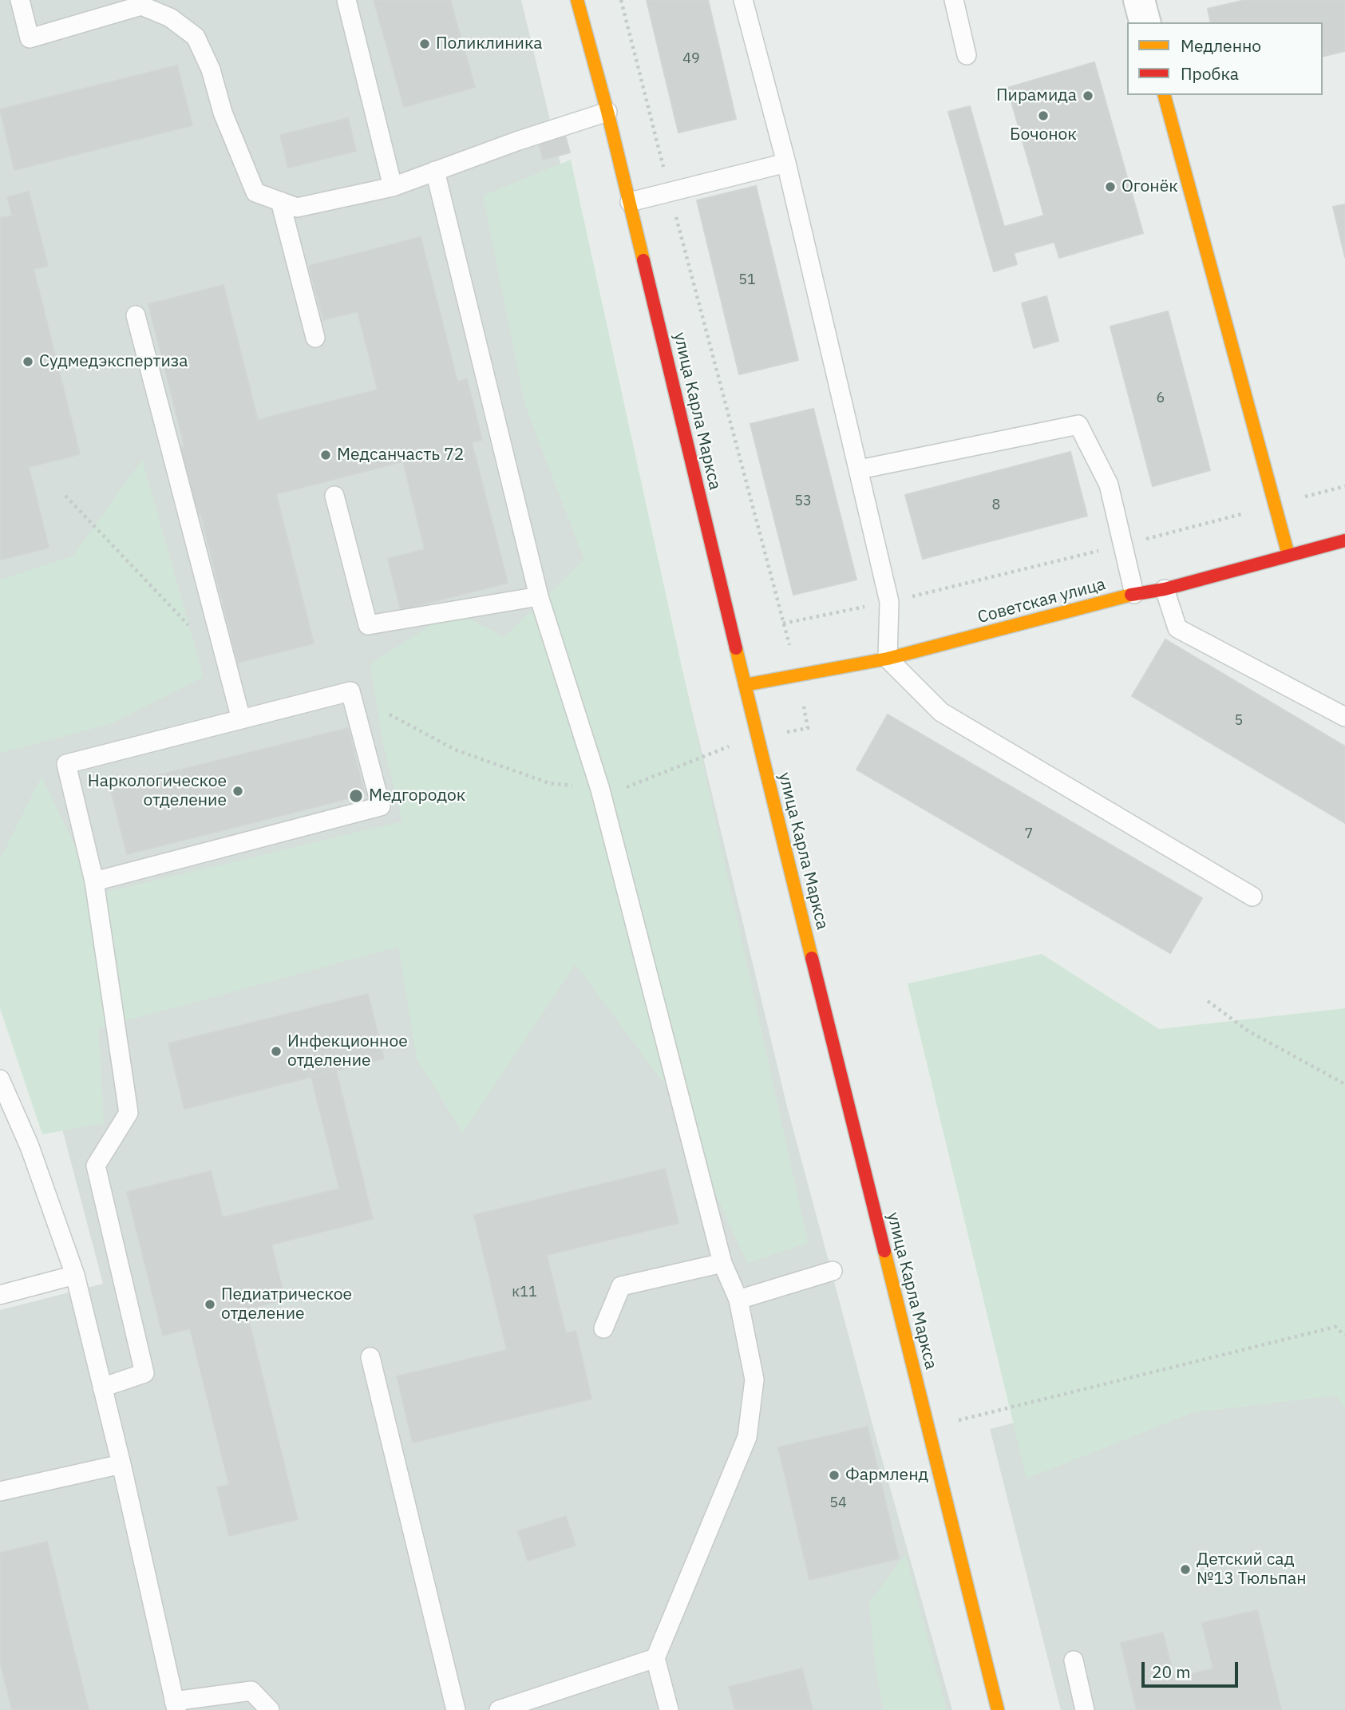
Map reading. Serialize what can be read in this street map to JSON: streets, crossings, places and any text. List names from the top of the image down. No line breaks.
{"streets":{"street":["улица Карла Маркса","Советская улица"]},"crossings":[["улица Карла Маркса","Советская улица"]],"places":["Поликлиника","Пирамида","Бочoнок","Огонёк","Судмедэкспертиза","Медсанчасть 72","Наркологическое отделение","Медгородок","Инфекционное отделение","Педиатрическое отделение","Фармленд","Детский сад №13 Тюльпан"],"house_numbers":["49","51","6","53","8","5","7","к11","54"],"legend":["Медленно","Пробка"],"scale_bar":"20 m"}
